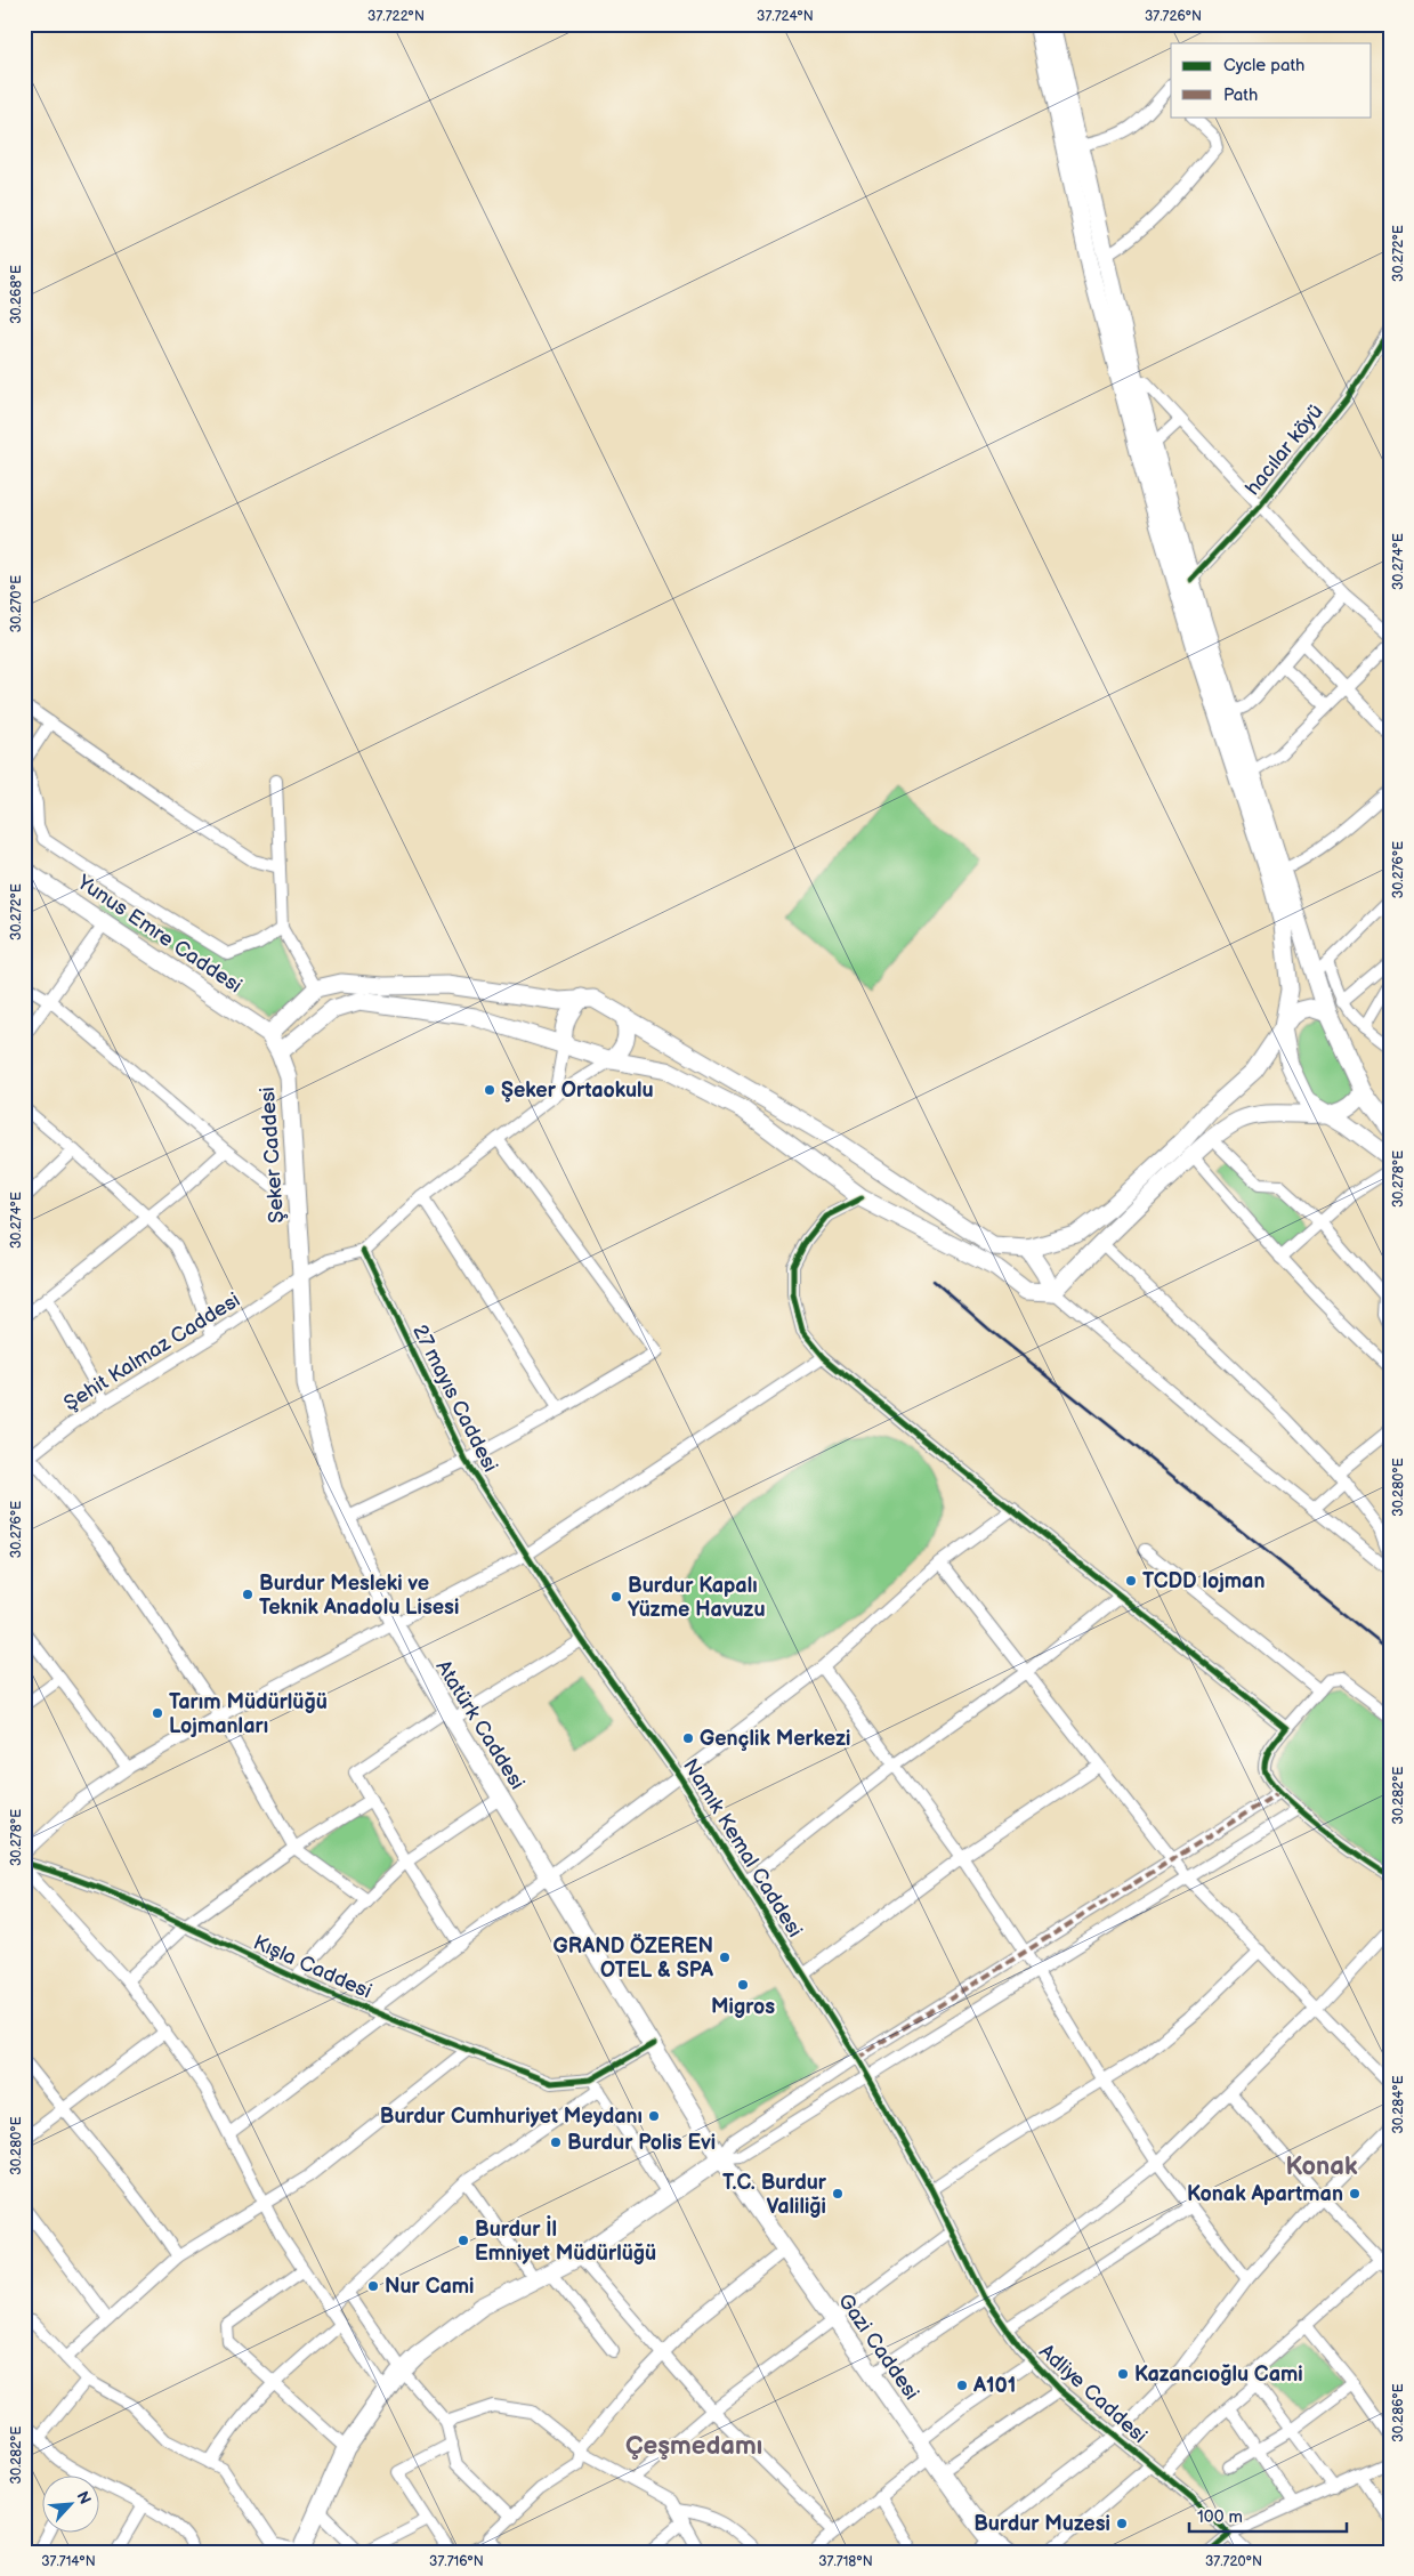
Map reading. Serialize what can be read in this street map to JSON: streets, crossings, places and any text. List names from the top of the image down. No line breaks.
{"streets":{"main road":["Yunus Emre Caddesi","Şeker Caddesi","Atatürk Caddesi","Gazi Caddesi"],"street":["hacılar köyü","Şehit Kalmaz Caddesi","27 mayıs Caddesi","Namık Kemal Caddesi","Kışla Caddesi","Adliye Caddesi"]},"crossings":[["Yunus Emre Caddesi","Şeker Caddesi"],["Şeker Caddesi","Şehit Kalmaz Caddesi"],["Şeker Caddesi","Atatürk Caddesi"],["Şehit Kalmaz Caddesi","27 mayıs Caddesi"],["Şehit Kalmaz Caddesi","Atatürk Caddesi"],["27 mayıs Caddesi","Namık Kemal Caddesi"],["Atatürk Caddesi","Gazi Caddesi"],["Namık Kemal Caddesi","Adliye Caddesi"]],"districts":["Konak","Çeşmedamı"],"places":["Şeker Ortaokulu","TCDD lojman","Burdur Mesleki ve Teknik Anadolu Lisesi","Burdur Kapalı Yüzme Havuzu","Tarım Müdürlüğü Lojmanları","Gençlik Merkezi","GRAND ÖZEREN OTEL & SPA","Migros","Burdur Cumhuriyet Meydanı","Burdur Polis Evi","T.C. Burdur Valiliği","Konak Apartman","Burdur İl Emniyet Müdürlüğü","Nur Cami","Kazancıoğlu Cami","A101","Burdur Muzesi"],"legend":["Cycle path","Path"],"scale_bar":"100 m","north":"top right","coordinates":["37.722°N","37.724°N","37.726°N","30.272°E","30.268°E","30.274°E","30.270°E","30.276°E","30.278°E","30.280°E","30.282°E","30.284°E","30.286°E","37.714°N","37.716°N","37.718°N","37.720°N"]}
